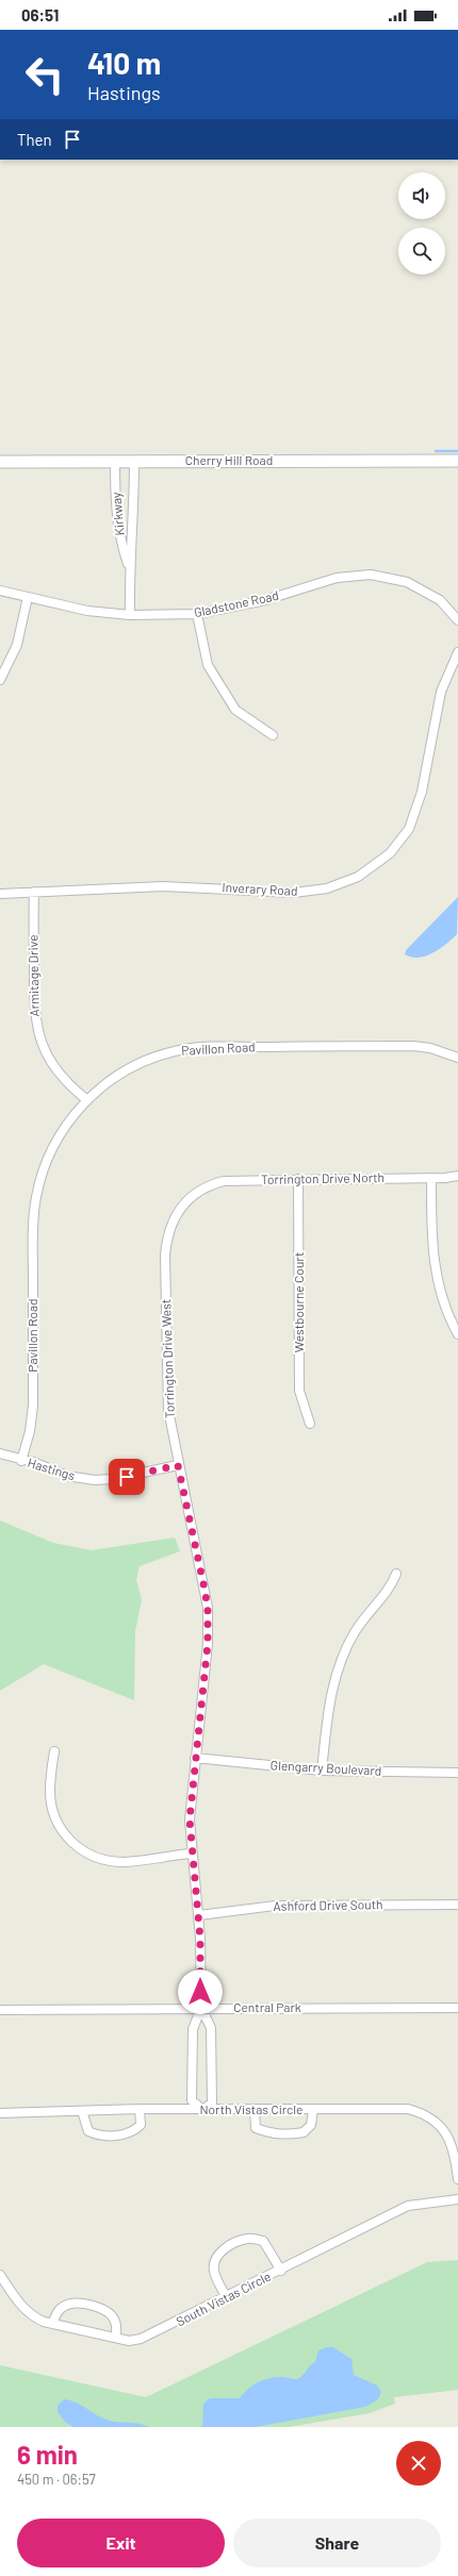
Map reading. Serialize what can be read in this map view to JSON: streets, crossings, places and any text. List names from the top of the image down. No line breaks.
{"streets":{"main road":["Cherry Hill Road"],"street":["Kirkway","Gladstone Road","Inverary Road","Armitage Drive","Pavillon Road","Torrington Drive North","Westbourne Court","Torrington Drive West","Hastings","Glengarry Boulevard","Ashford Drive South","Central Park","North Vistas Circle","South Vistas Circle"]},"crossings":[["Cherry Hill Road","Kirkway"],["Kirkway","Gladstone Road"],["Inverary Road","Armitage Drive"],["Armitage Drive","Pavillon Road"],["Pavillon Road","Hastings"],["Torrington Drive North","Westbourne Court"],["Torrington Drive North","Torrington Drive West"],["Torrington Drive West","Hastings"],["Torrington Drive West","Glengarry Boulevard"],["Torrington Drive West","Ashford Drive South"],["Torrington Drive West","Central Park"]],"page":{"status":"06:51","turn":["410 m","Hastings"],"then":"Then","heading":["6 min","450 m · 06:57"],"buttons":["Exit","Share"]}}
